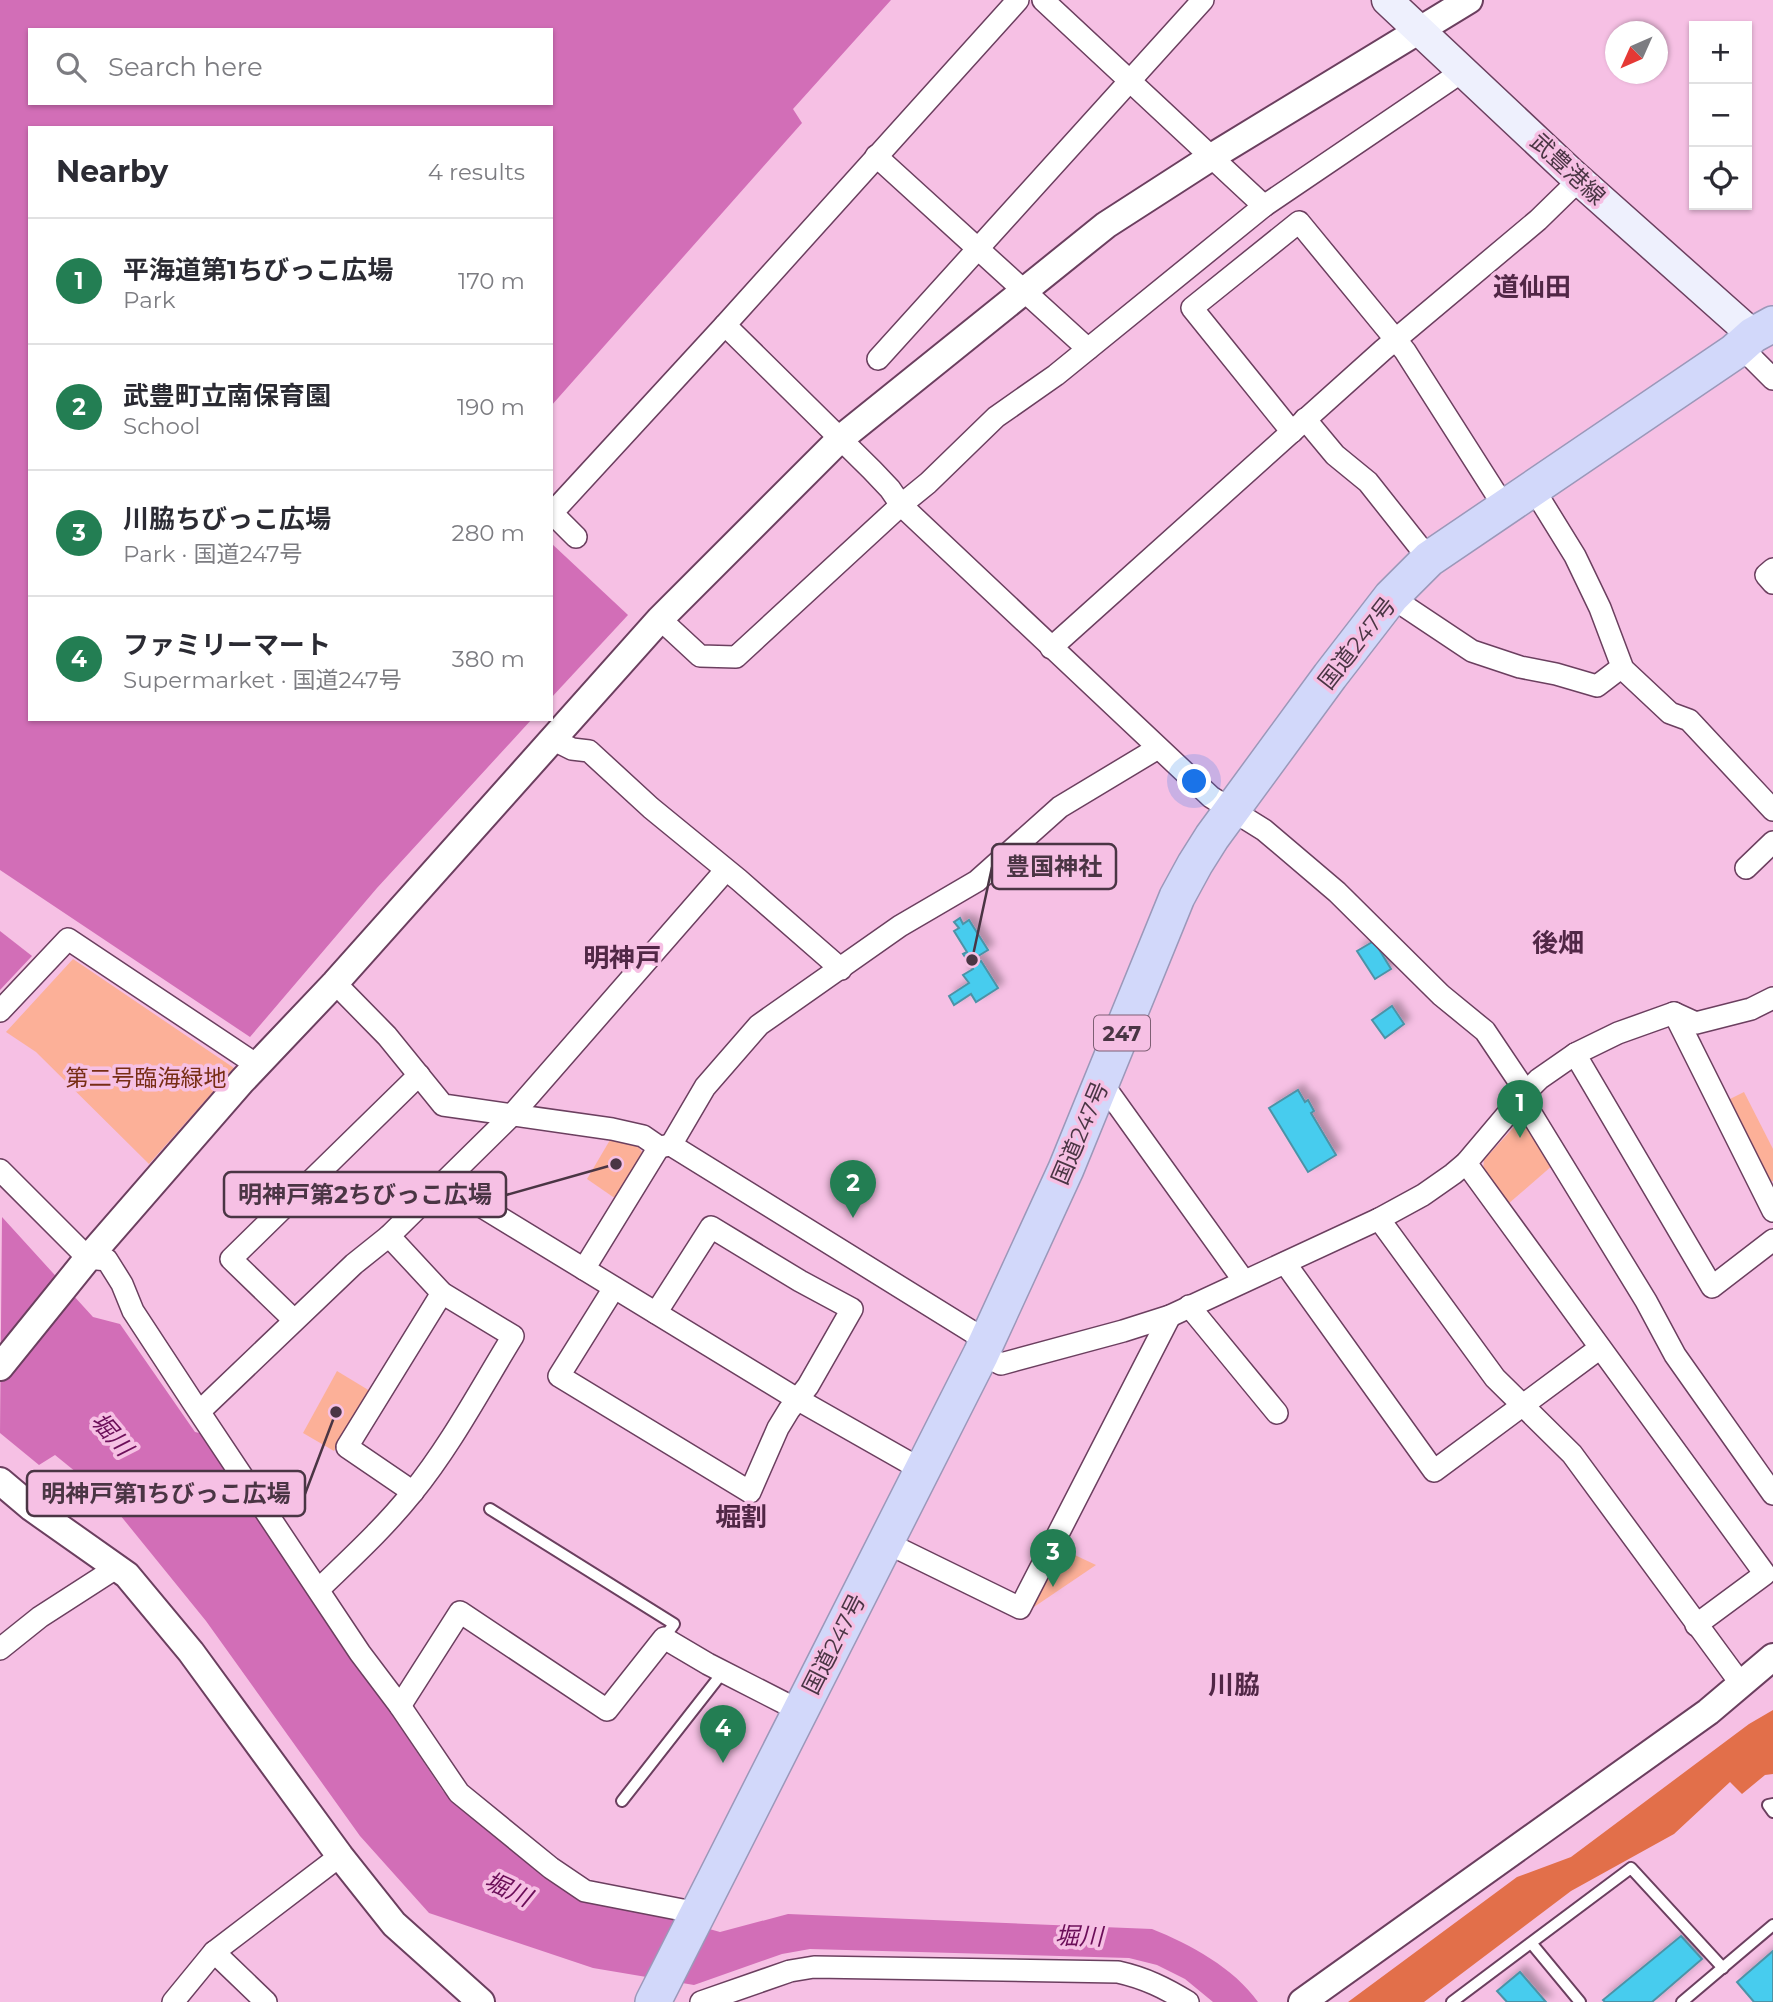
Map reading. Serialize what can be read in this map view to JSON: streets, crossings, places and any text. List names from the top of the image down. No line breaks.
{"streets":{"highway":["国道247号","247"],"main road":["武豊港線"]},"crossings":[["武豊港線","国道247号"]],"districts":["道仙田","後畑","明神戸","堀割","川脇"],"water":["堀川"],"parks":["第二号臨海緑地"],"places":["豊国神社","明神戸第2ちびっこ広場","明神戸第1ちびっこ広場"],"north":"bottom left","page":{"map_buttons":["+","−"],"search":"Search here","heading":["Nearby","4 results"],"list":[{"mark":"1","name":"平海道第1ちびっこ広場","note":"Park","value":"170 m"},{"mark":"2","name":"武豊町立南保育園","note":"School","value":"190 m"},{"mark":"3","name":"川脇ちびっこ広場","note":"Park · 国道247号","value":"280 m"},{"mark":"4","name":"ファミリーマート","note":"Supermarket · 国道247号","value":"380 m"}],"pins":["1","2","3","4"]}}
